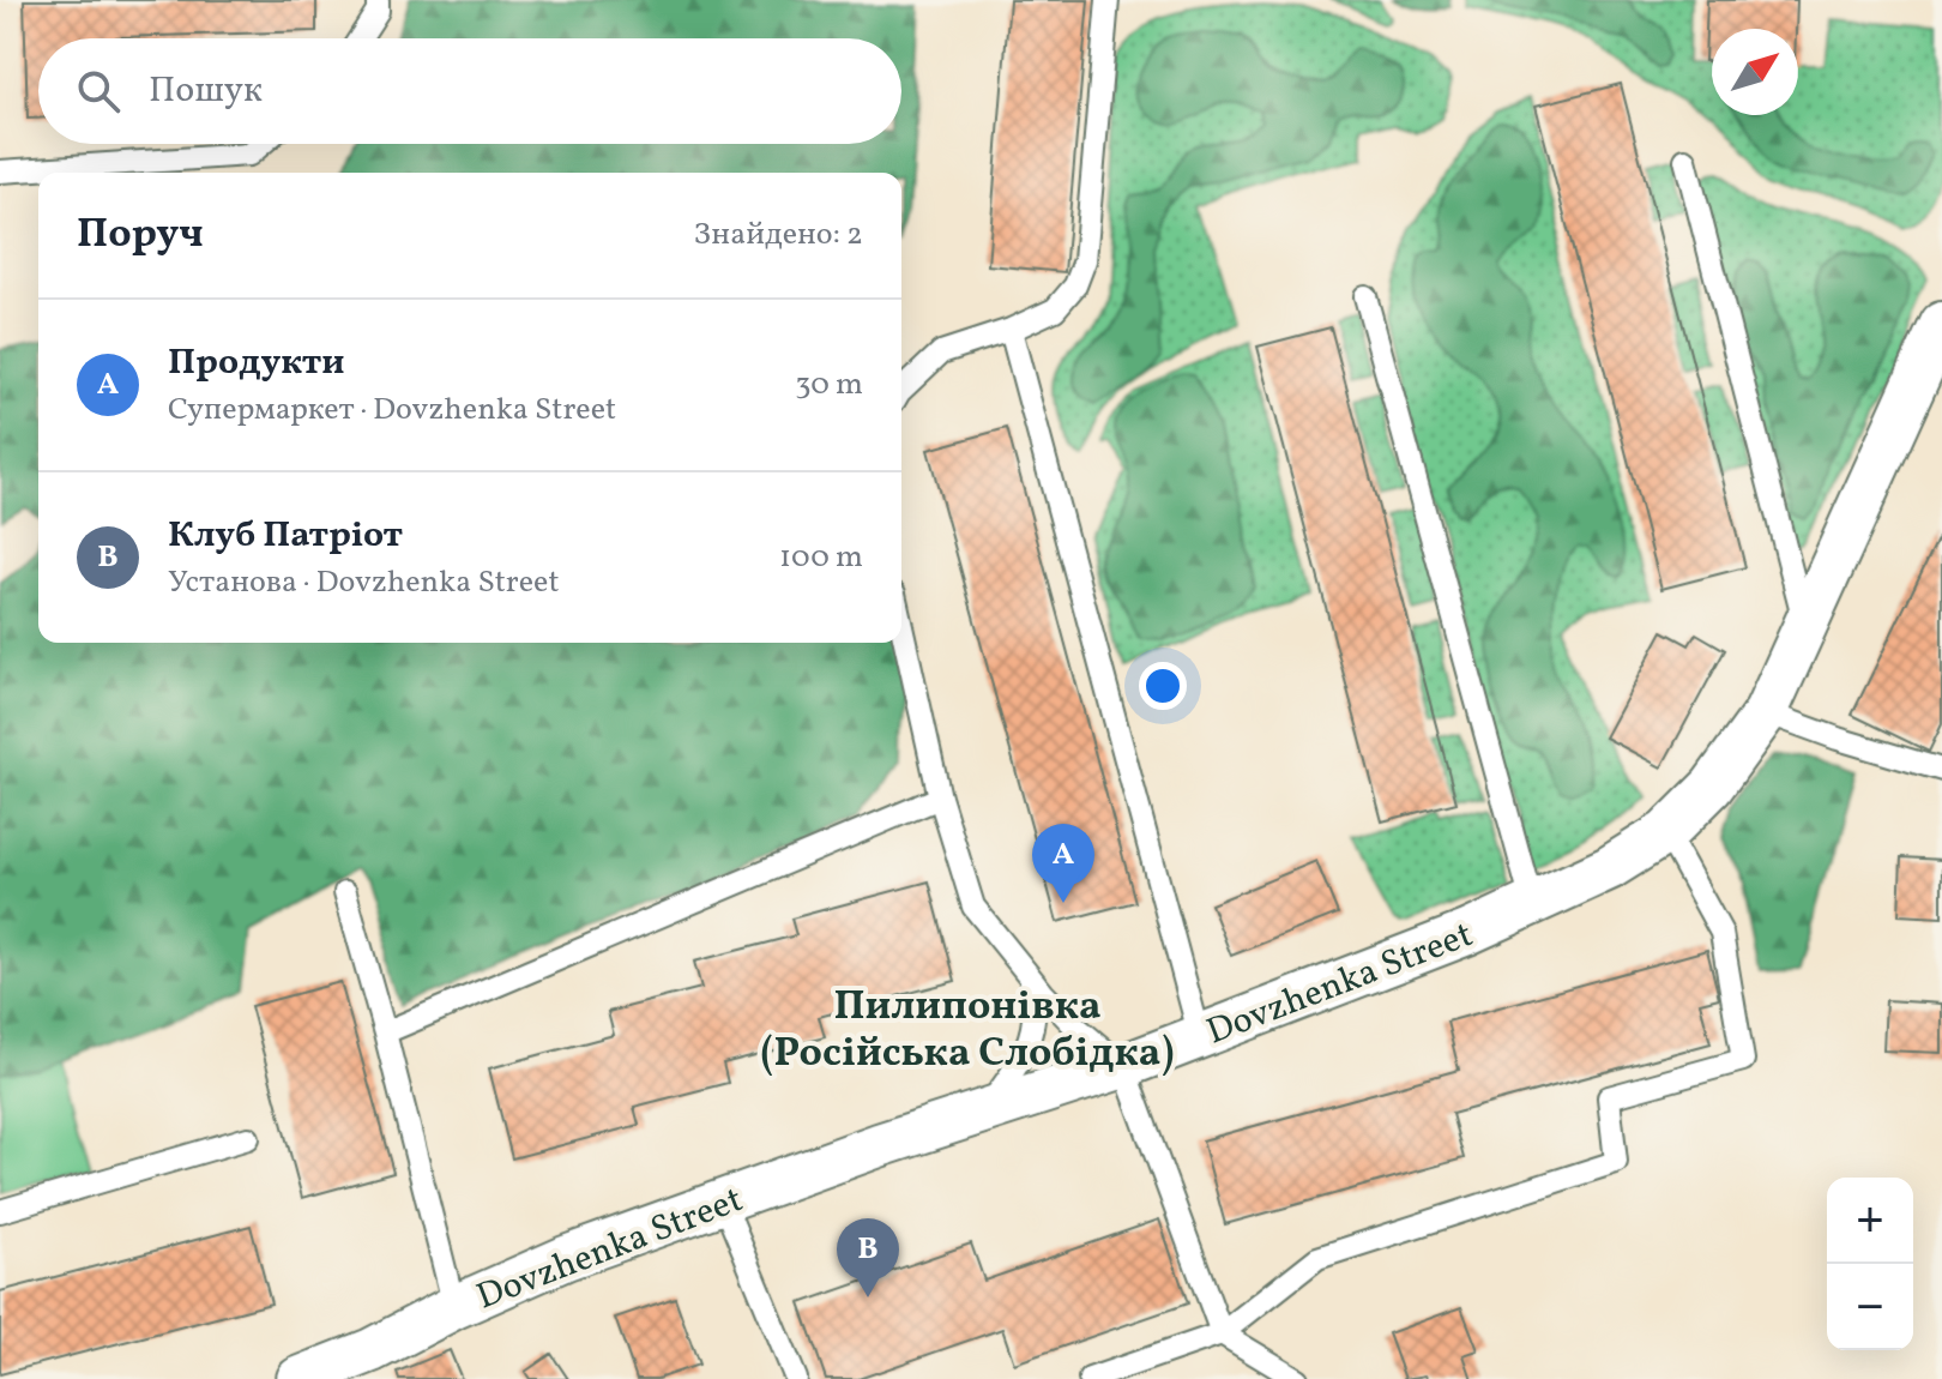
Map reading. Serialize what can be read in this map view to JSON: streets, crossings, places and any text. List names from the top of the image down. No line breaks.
{"streets":{"street":["Dovzhenka Street"]},"districts":["Пилипонівка (Російська Слобідка)"],"north":"top right","page":{"search":"Пошук","heading":["Поруч","Знайдено: 2"],"list":[{"mark":"A","name":"Продукти","note":"Супермаркет · Dovzhenka Street","value":"30 m"},{"mark":"B","name":"Клуб Патріот","note":"Установа · Dovzhenka Street","value":"100 m"}],"pins":["A","B"],"map_buttons":["+","−"]}}
